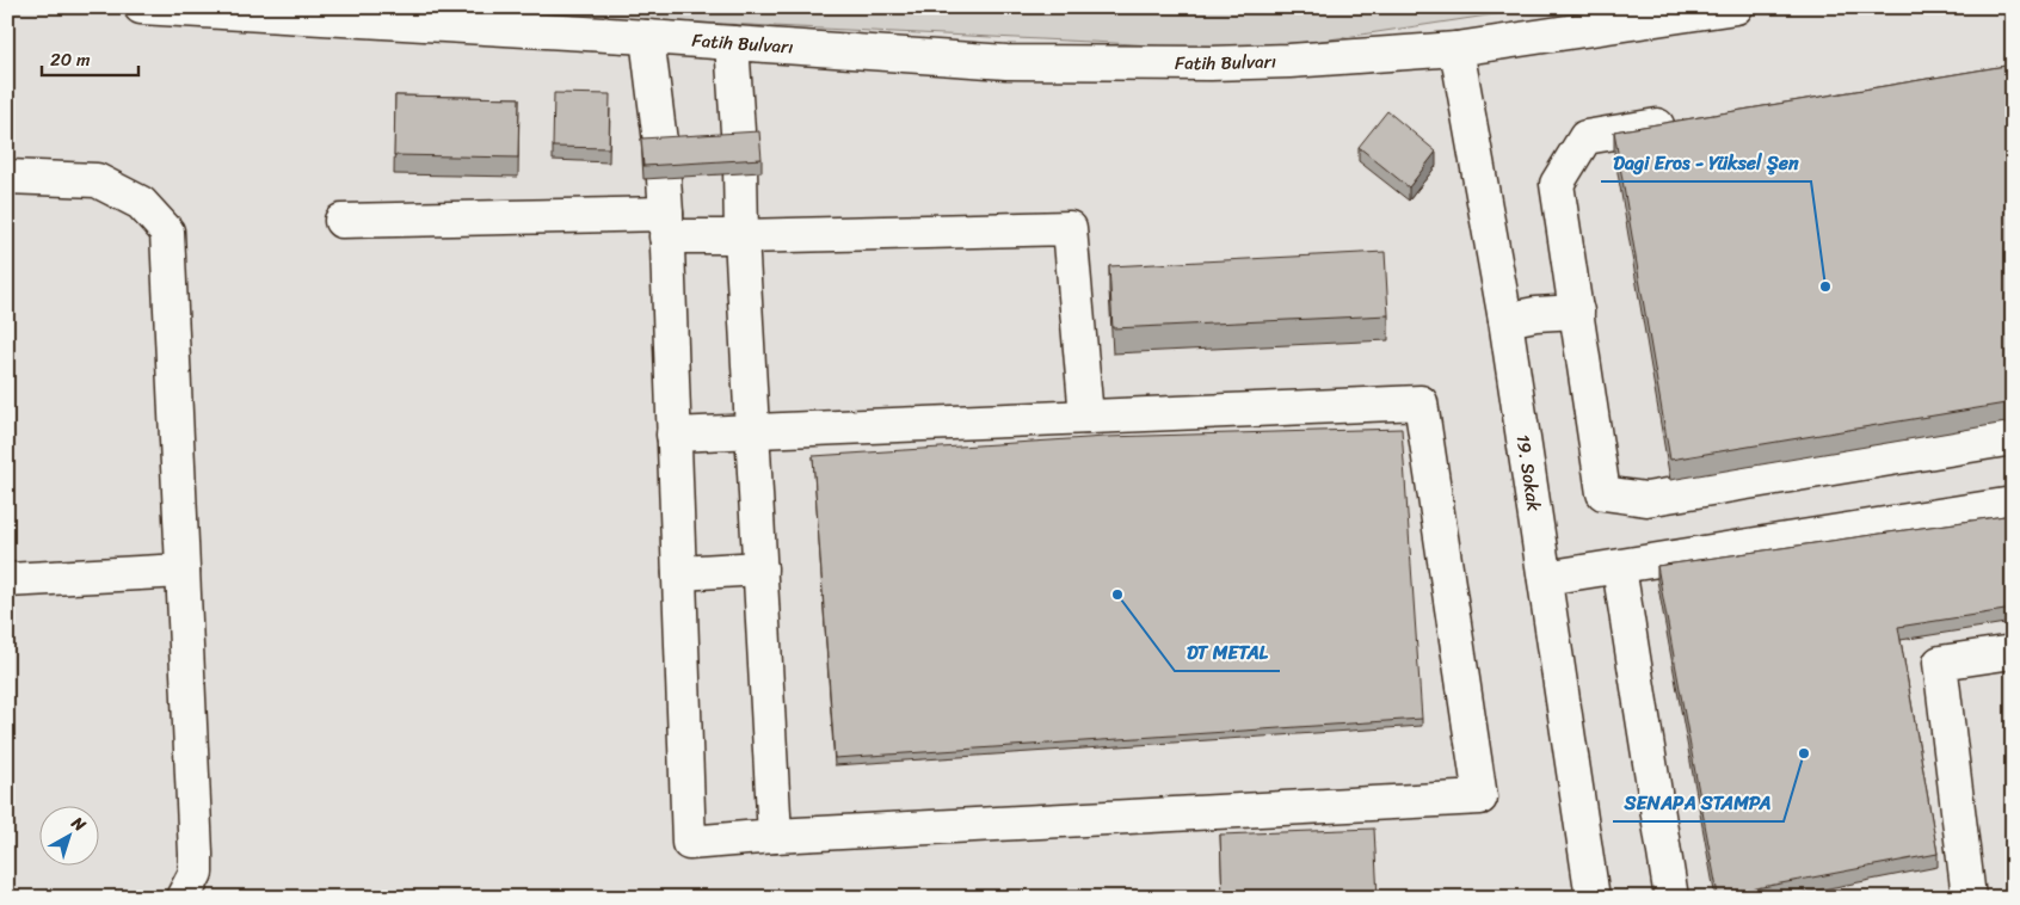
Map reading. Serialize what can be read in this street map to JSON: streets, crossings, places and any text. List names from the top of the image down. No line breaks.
{"streets":{"main road":["Fatih Bulvarı","19. Sokak"]},"crossings":[["Fatih Bulvarı","19. Sokak"]],"places":["Dagi Eros - Yüksel Şen","DT METAL","SENAPA STAMPA"],"scale_bar":"20 m","north":"top right"}
